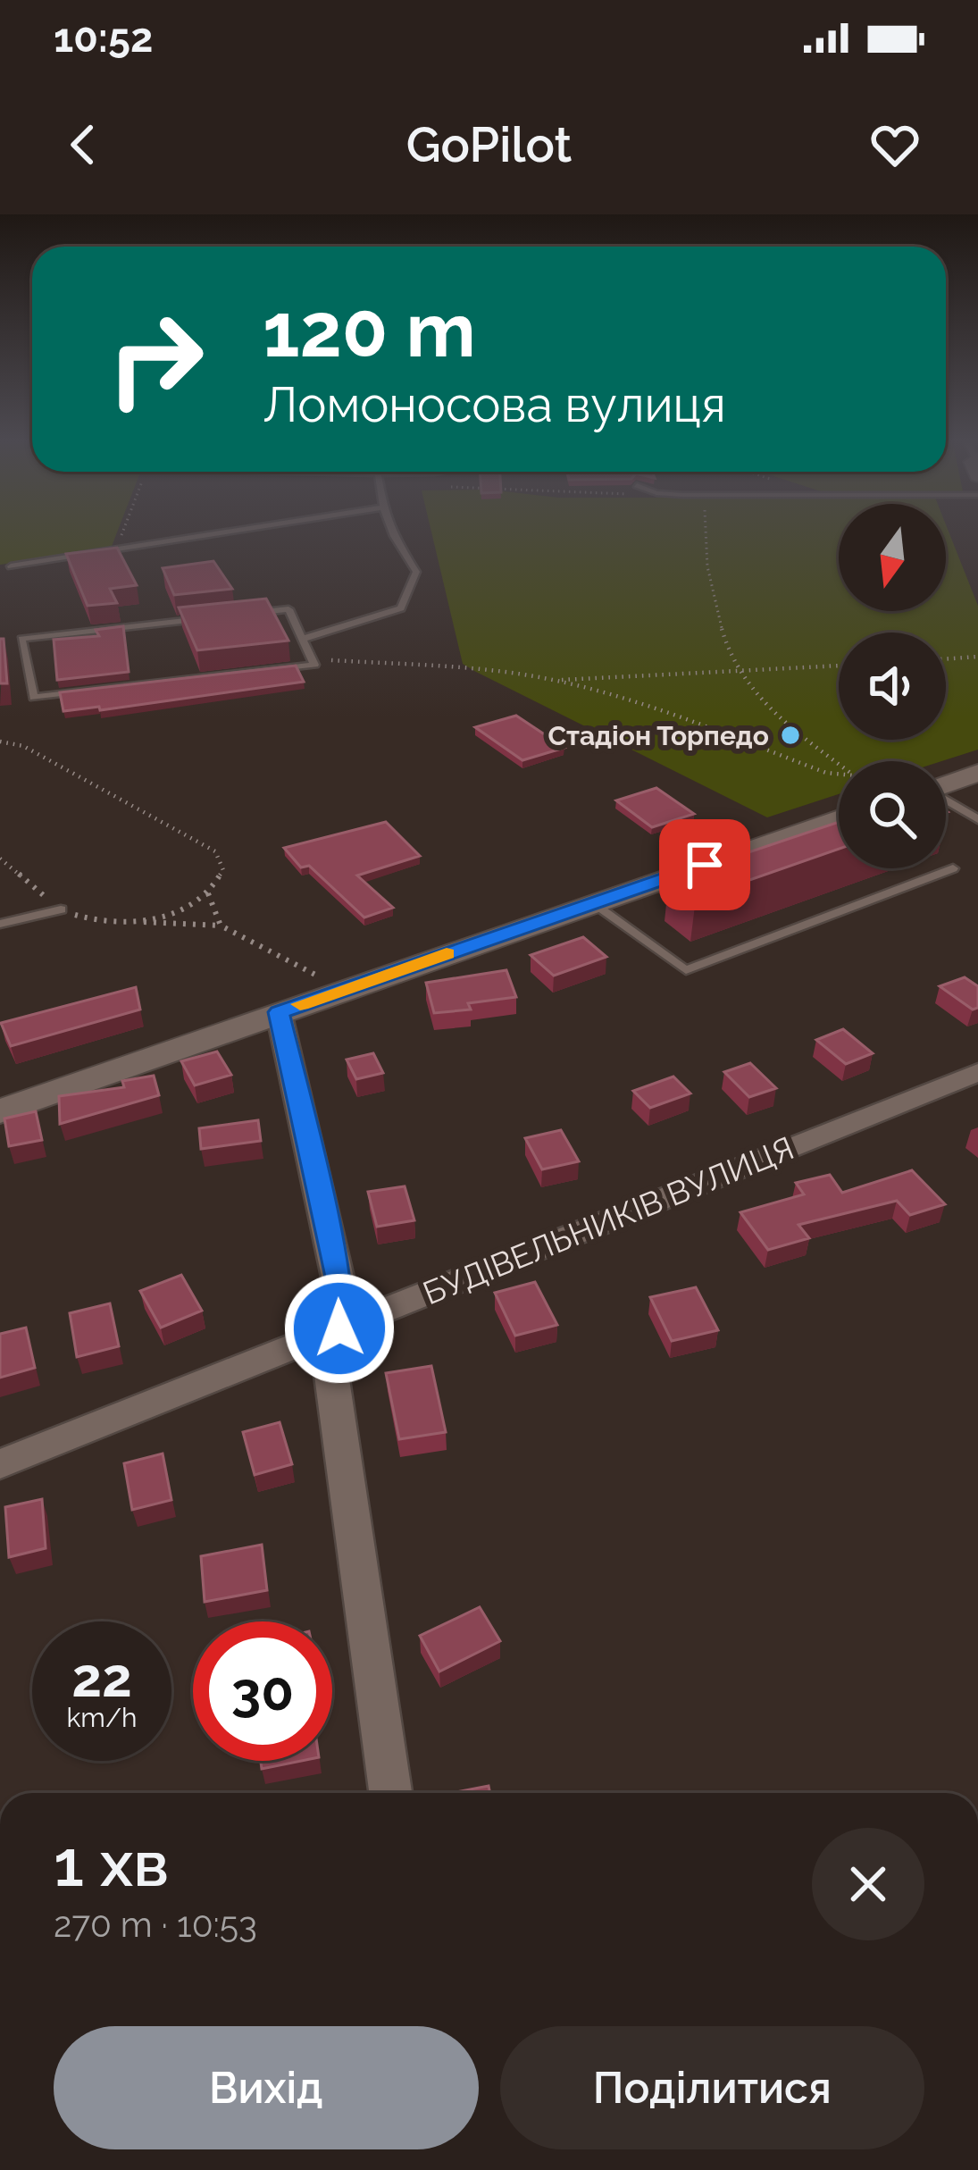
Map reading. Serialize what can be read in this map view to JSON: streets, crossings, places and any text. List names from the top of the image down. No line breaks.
{"streets":{"street":["БУДІВЕЛЬНИКІВ ВУЛИЦЯ"]},"places":["Стадіон Торпедо"],"north":"bottom","page":{"status":"10:52","header":"GoPilot","turn":["120 m","Ломоносова вулиця"],"speed":"22 km/h","limit":"30","heading":["1 хв","270 m · 10:53"],"buttons":["Вихід","Поділитися"]}}
